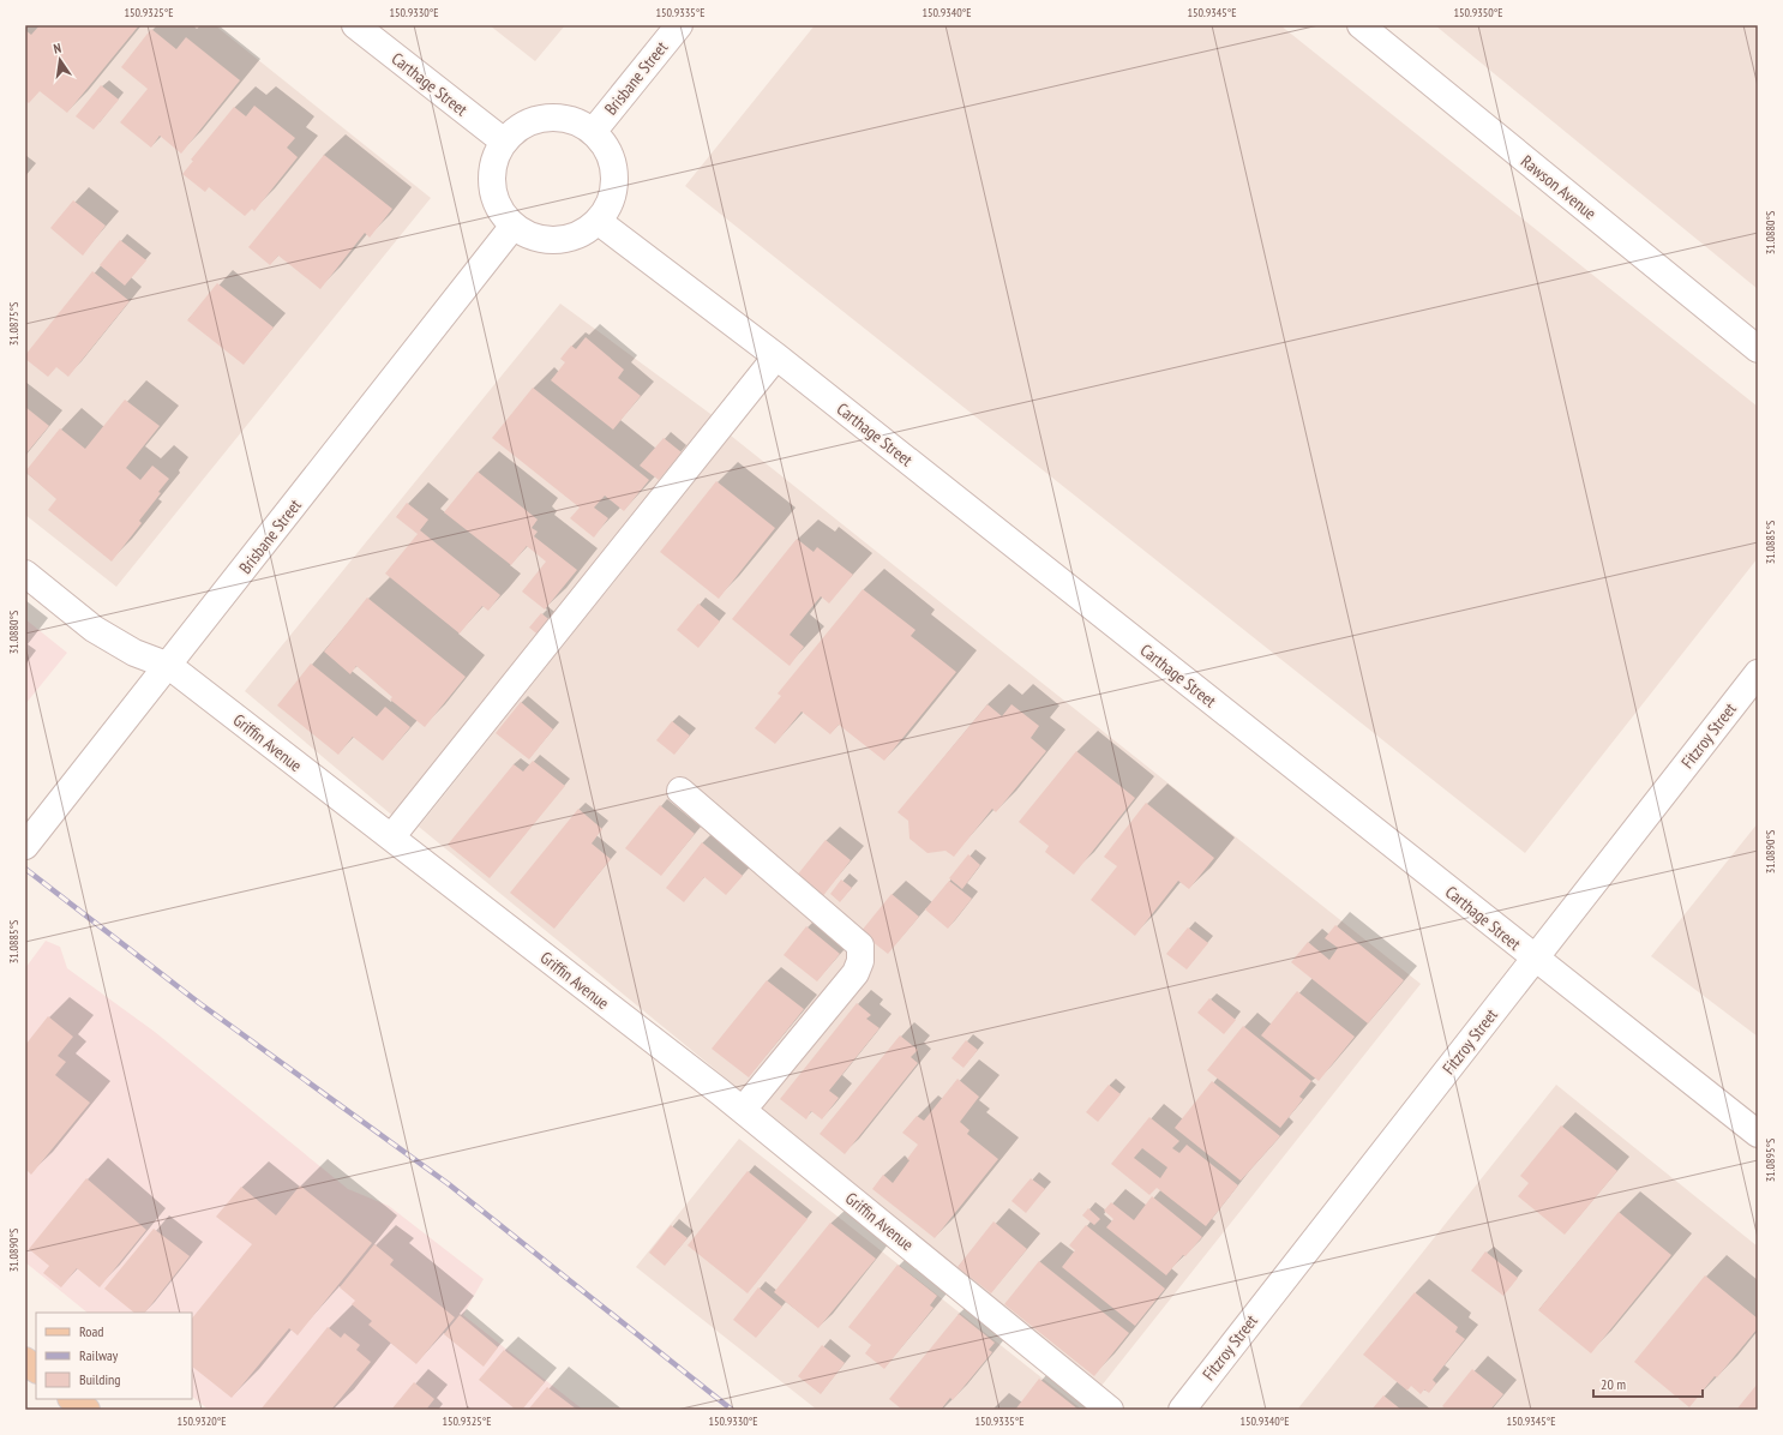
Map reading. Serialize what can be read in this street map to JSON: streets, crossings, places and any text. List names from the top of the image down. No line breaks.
{"streets":{"street":["Brisbane Street","Carthage Street","Rawson Avenue","Fitzroy Street","Griffin Avenue"]},"crossings":[["Brisbane Street","Carthage Street"],["Brisbane Street","Griffin Avenue"],["Carthage Street","Fitzroy Street"]],"legend":["Road","Railway","Building"],"scale_bar":"20 m","north":"top","coordinates":["150.9325°E","150.9330°E","150.9335°E","150.9340°E","150.9345°E","150.9350°E","31.0880°S","31.0875°S","31.0885°S","31.0890°S","31.0895°S","150.9320°E"]}
